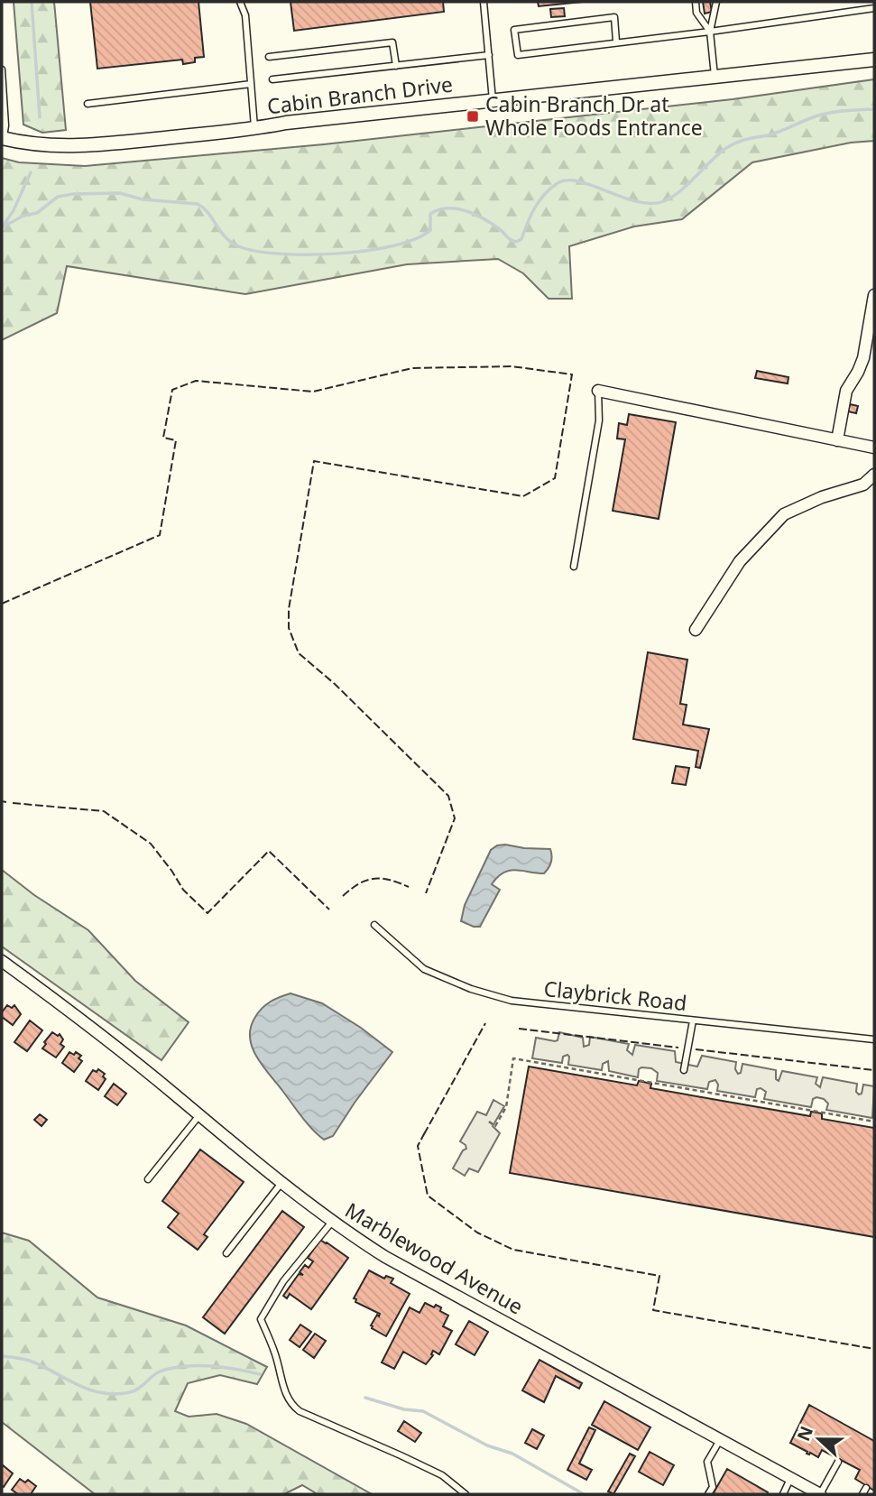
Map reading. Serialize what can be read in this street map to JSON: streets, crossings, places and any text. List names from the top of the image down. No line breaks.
{"streets":{"street":["Cabin Branch Drive","Marblewood Avenue"],"lane":["Claybrick Road"]},"places":{"transit":["Cabin Branch Dr at Whole Foods Entrance"]},"north":"left"}
